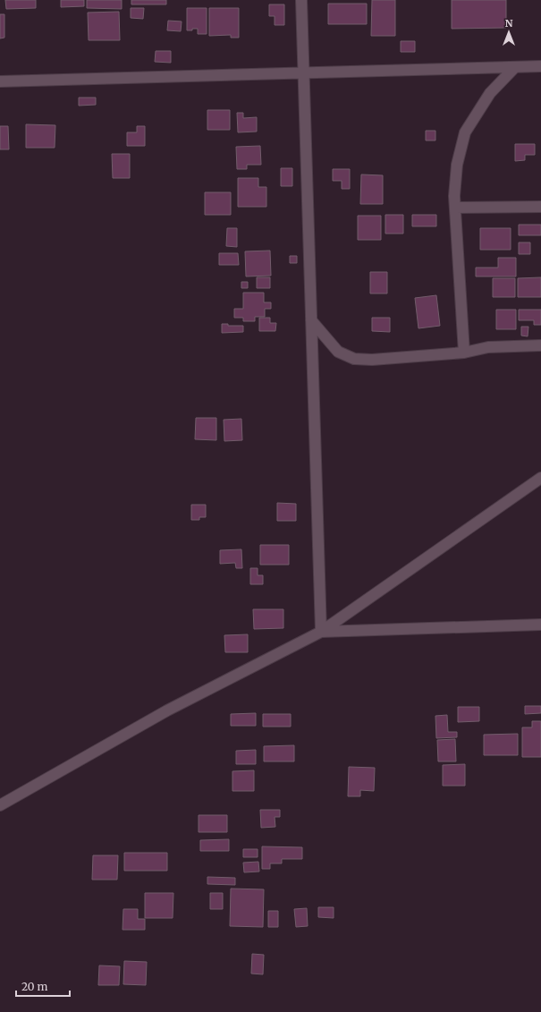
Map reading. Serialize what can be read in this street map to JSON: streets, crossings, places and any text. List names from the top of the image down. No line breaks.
{"scale_bar":"20 m","north":"top"}
